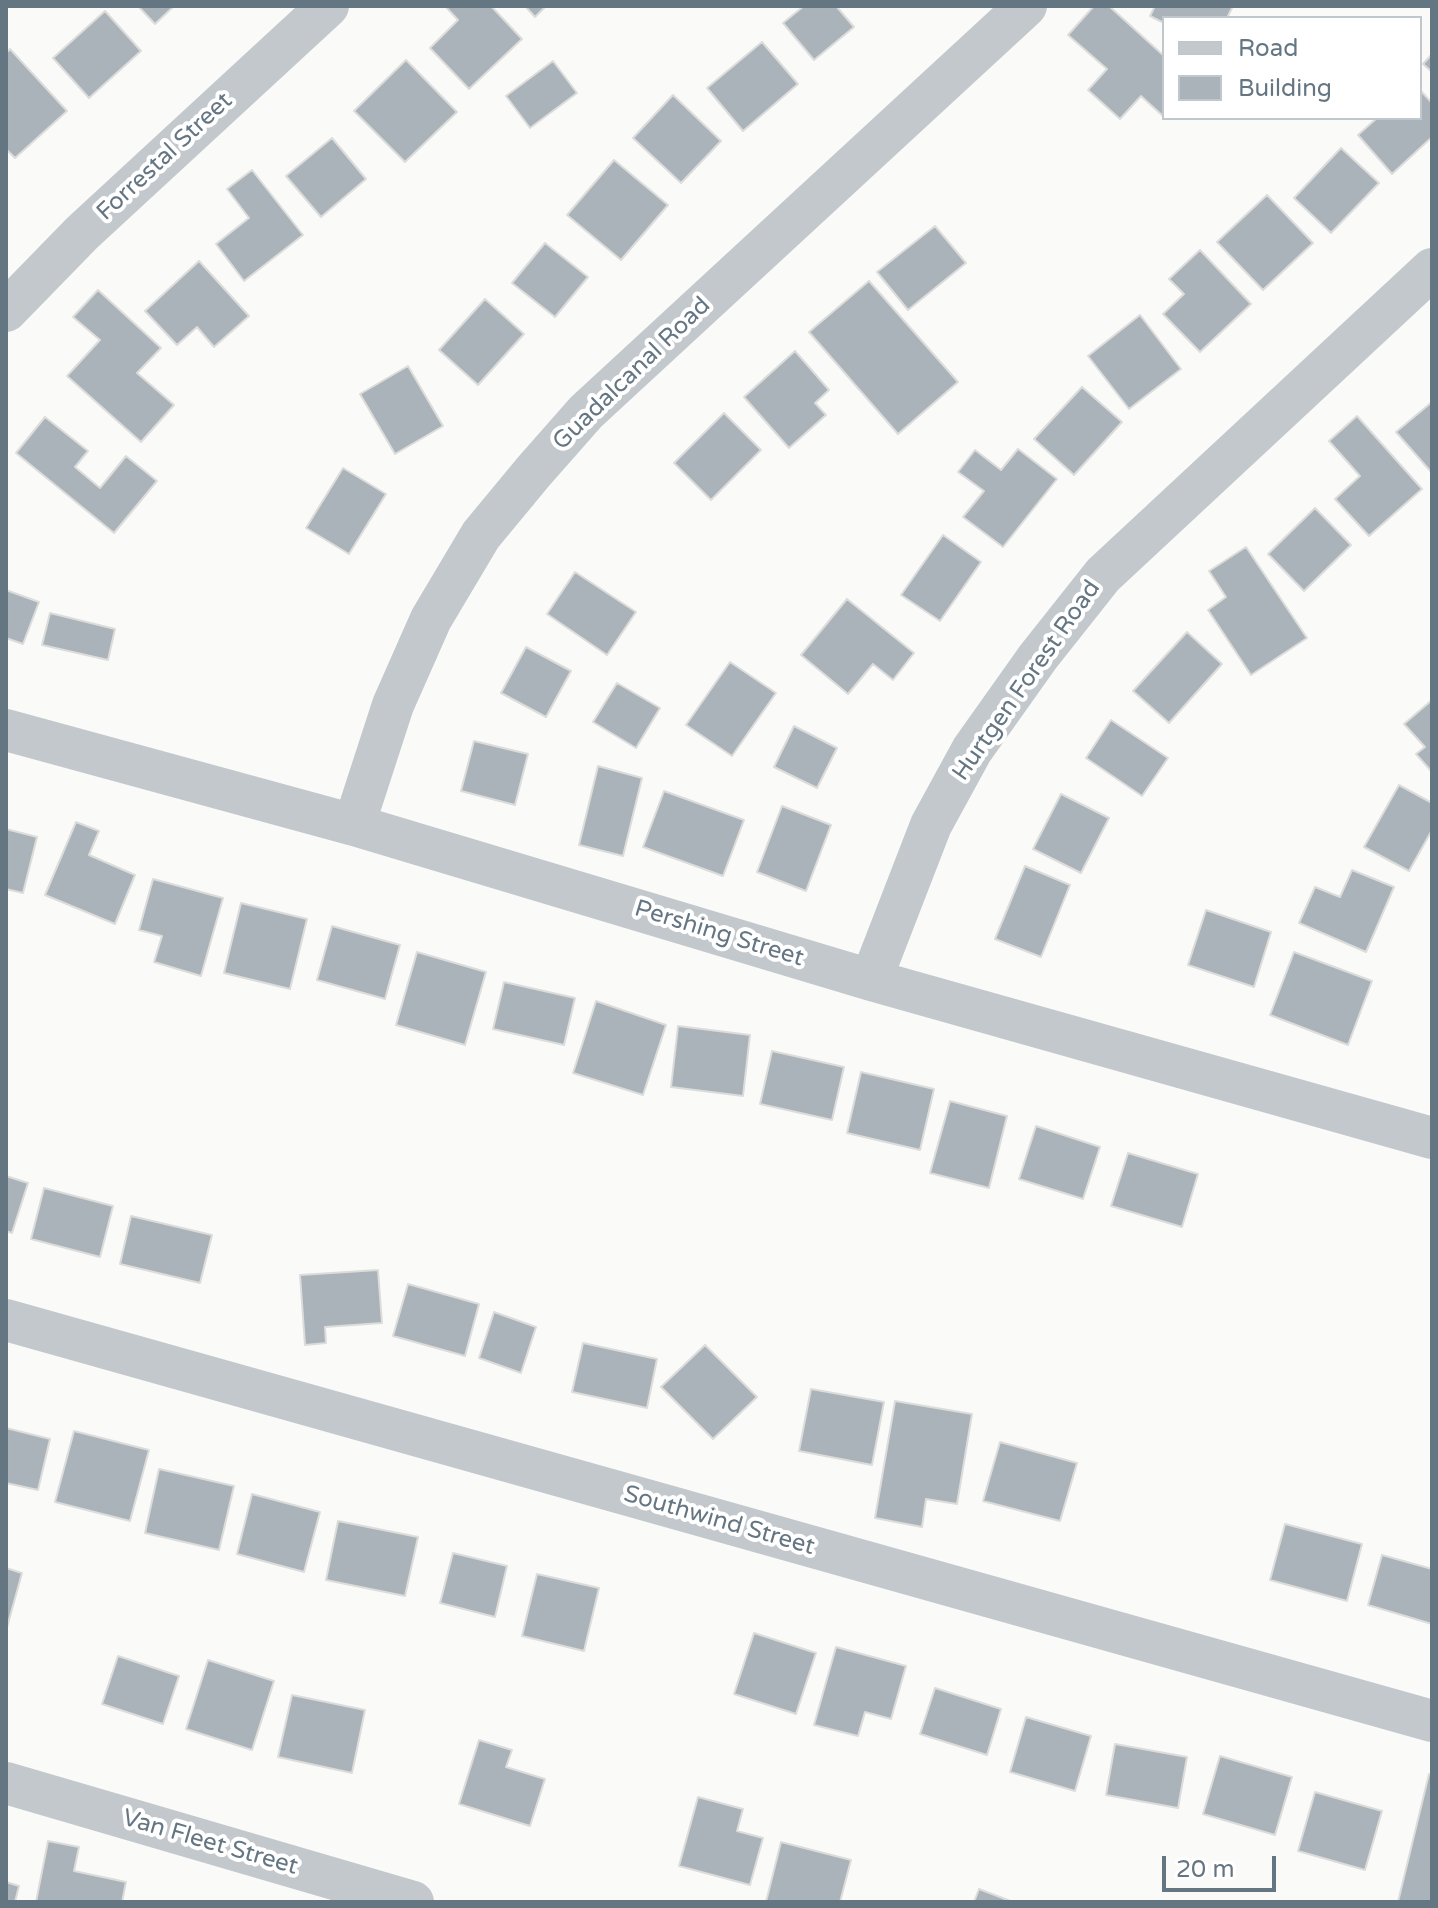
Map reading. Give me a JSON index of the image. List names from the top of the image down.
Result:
{
  "streets": {
    "street": [
      "Forrestal Street",
      "Guadalcanal Road",
      "Hurtgen Forest Road",
      "Pershing Street",
      "Southwind Street",
      "Van Fleet Street"
    ]
  },
  "crossings": [
    ["Guadalcanal Road", "Pershing Street"],
    ["Hurtgen Forest Road", "Pershing Street"]
  ],
  "legend": ["Road", "Building"],
  "scale_bar": "20 m"
}
